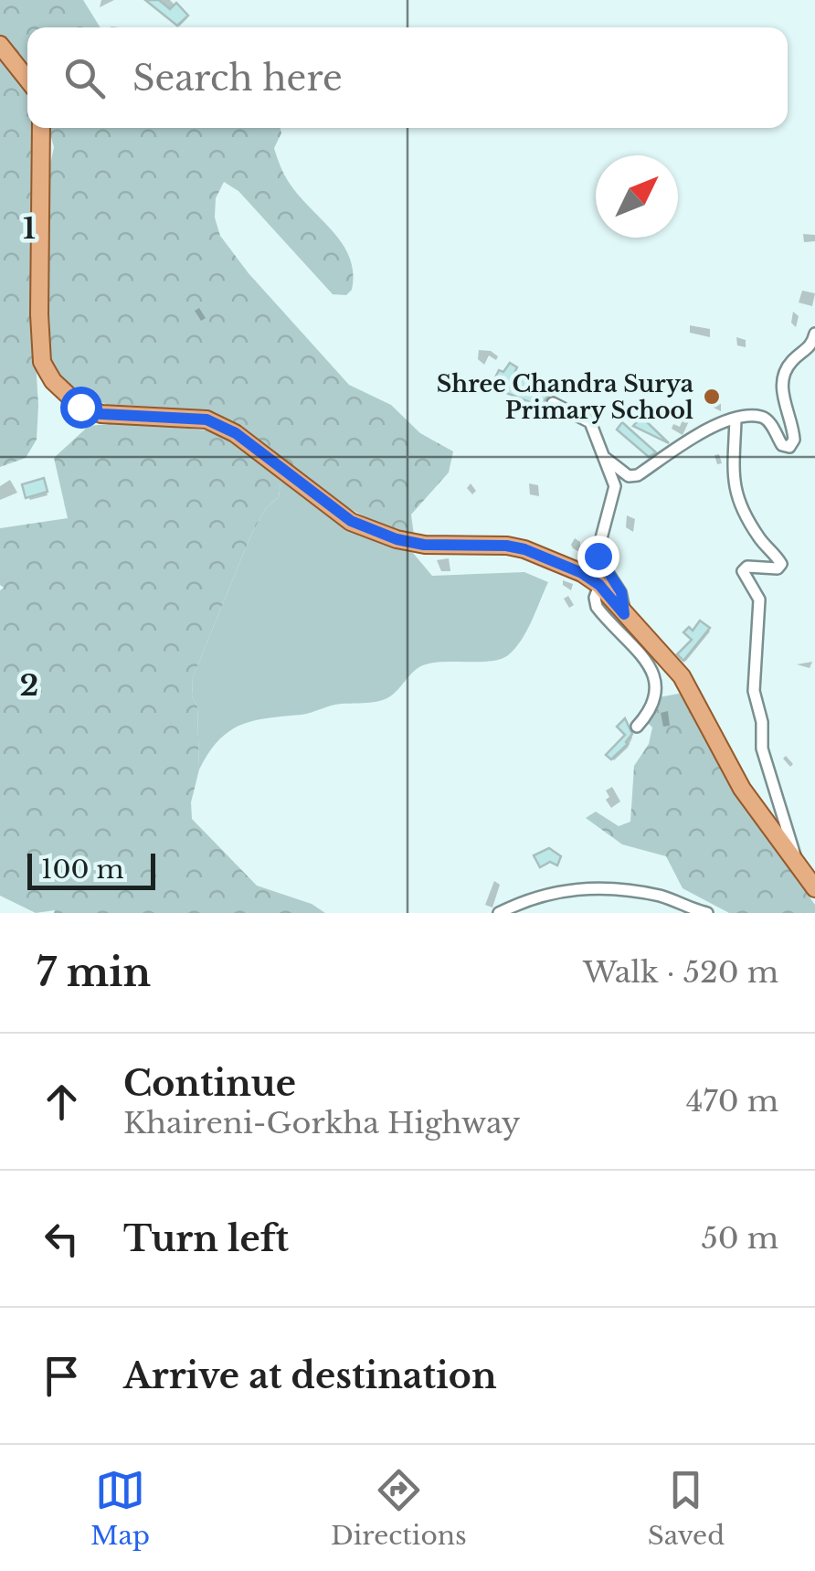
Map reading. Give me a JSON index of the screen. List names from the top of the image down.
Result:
{
  "places": ["Shree Chandra Surya Primary School"],
  "scale_bar": "100 m",
  "north": "top right",
  "page": {
    "search": "Search here",
    "scale": "100 m",
    "heading": ["7 min", "Walk · 520 m"],
    "list": [
      ["Continue", "Khaireni-Gorkha Highway", "470 m"],
      ["Turn left", "50 m"],
      "Arrive at destination"
    ],
    "nav": ["Map", "Directions", "Saved"]
  },
  "grid": {
    "rows": ["1", "2"]
  }
}
